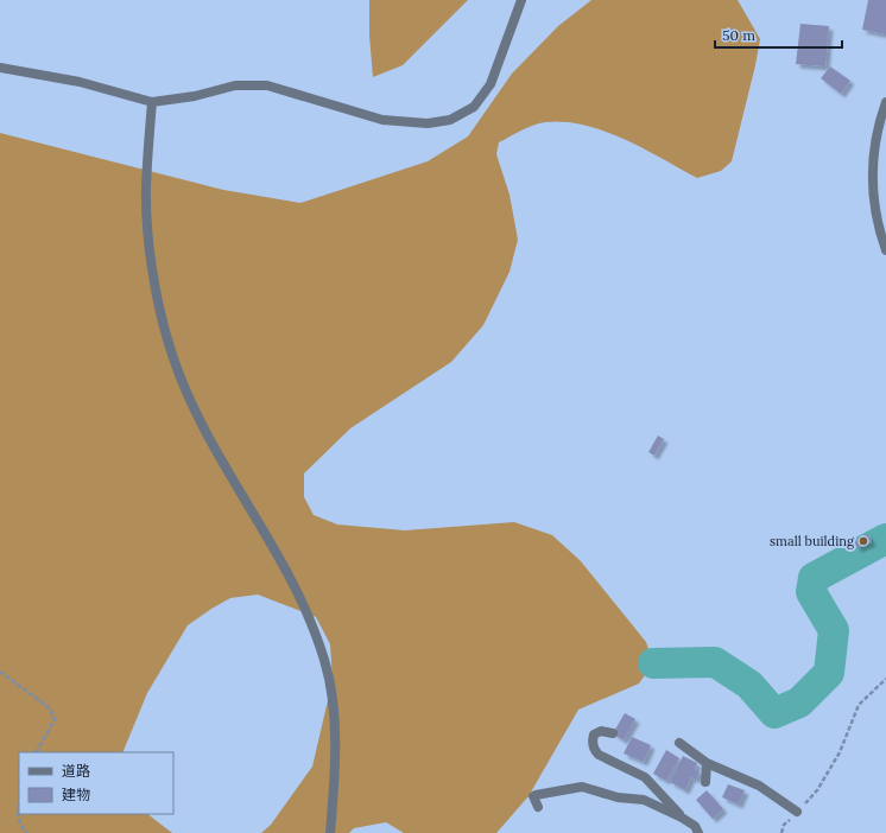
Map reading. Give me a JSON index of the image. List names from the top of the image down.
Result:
{
  "places": ["small building"],
  "legend": ["道路", "建物"],
  "scale_bar": "50 m"
}
